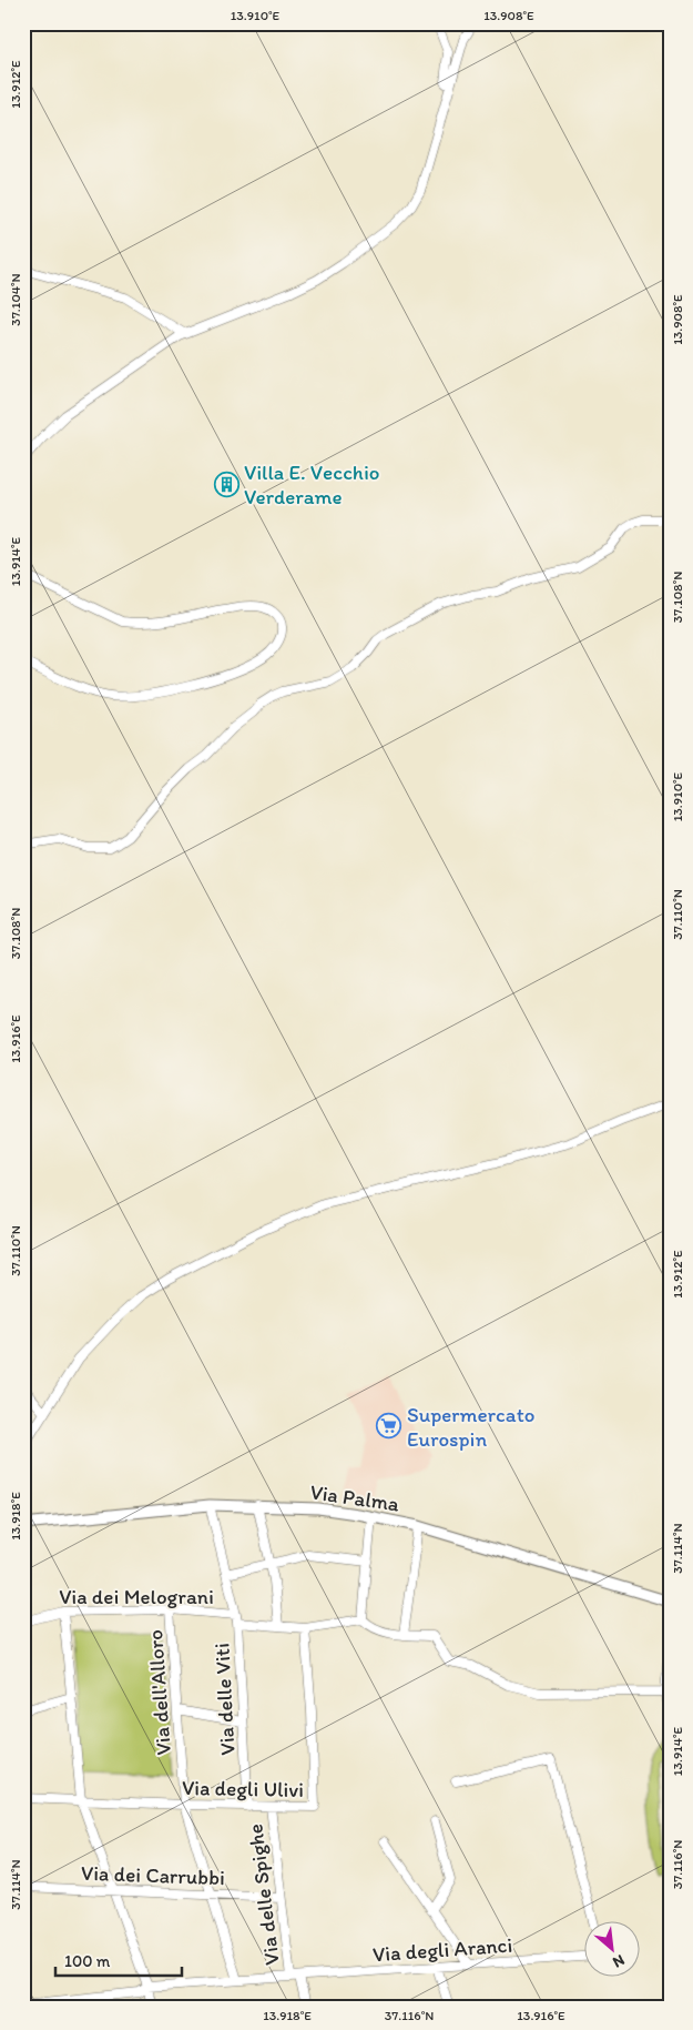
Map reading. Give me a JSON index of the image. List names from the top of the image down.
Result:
{
  "streets": {
    "main road": ["Via Palma"],
    "street": [
      "Via dei Melograni",
      "Via dell'Alloro",
      "Via delle Viti",
      "Via degli Ulivi",
      "Via dei Carrubbi",
      "Via delle Spighe",
      "Via degli Aranci"
    ]
  },
  "crossings": [
    ["Via Palma", "Via delle Viti"],
    ["Via dei Melograni", "Via dell'Alloro"],
    ["Via dei Melograni", "Via delle Viti"],
    ["Via dei Melograni", "Via degli Ulivi"],
    ["Via dell'Alloro", "Via degli Ulivi"],
    ["Via dell'Alloro", "Via dei Carrubbi"],
    ["Via dell'Alloro", "Via degli Aranci"],
    ["Via delle Viti", "Via degli Ulivi"],
    ["Via degli Ulivi", "Via delle Spighe"],
    ["Via dei Carrubbi", "Via delle Spighe"],
    ["Via delle Spighe", "Via degli Aranci"]
  ],
  "places": {
    "building": ["Villa E. Vecchio Verderame"],
    "supermarket": ["Supermercato Eurospin"]
  },
  "scale_bar": "100 m",
  "north": "bottom right",
  "coordinates": [
    "13.910°E",
    "13.908°E",
    "13.912°E",
    "37.104°N",
    "13.914°E",
    "37.108°N",
    "37.110°N",
    "13.916°E",
    "13.918°E",
    "37.114°N",
    "37.116°N"
  ]
}
